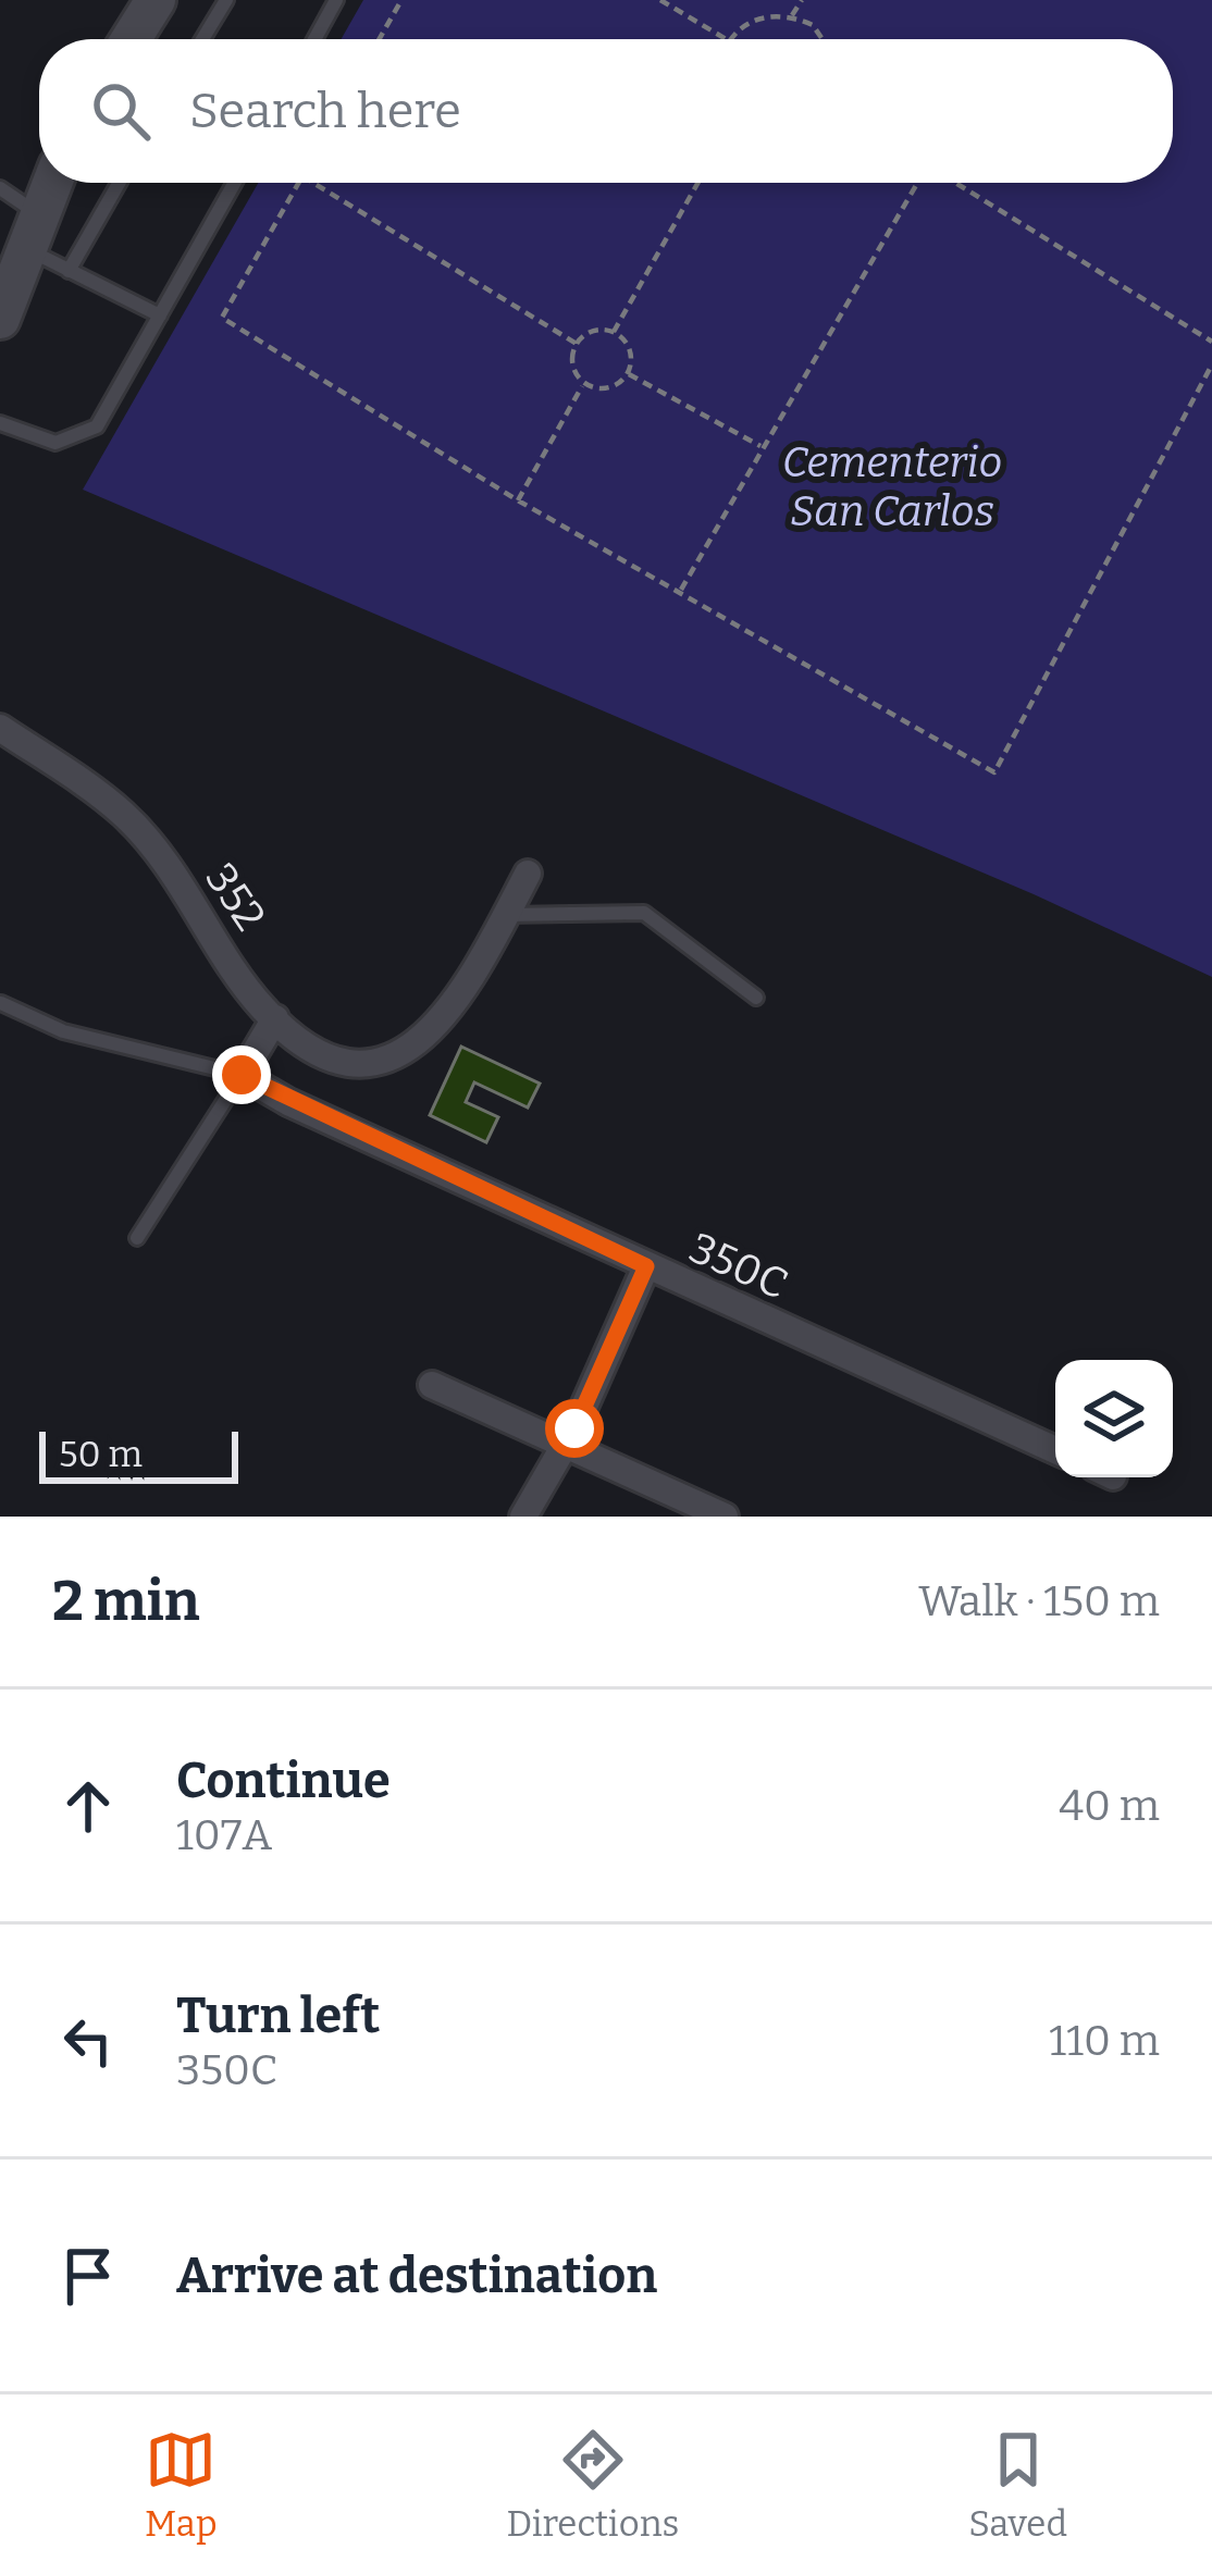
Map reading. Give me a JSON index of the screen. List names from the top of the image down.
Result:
{
  "streets": {
    "street": ["352", "350C"]
  },
  "parks": ["Cementerio San Carlos"],
  "scale_bar": "50 m",
  "page": {
    "search": "Search here",
    "scale": "50 m",
    "heading": ["2 min", "Walk · 150 m"],
    "list": [
      ["Continue", "107A", "40 m"],
      ["Turn left", "350C", "110 m"],
      "Arrive at destination"
    ],
    "nav": ["Map", "Directions", "Saved"]
  }
}
